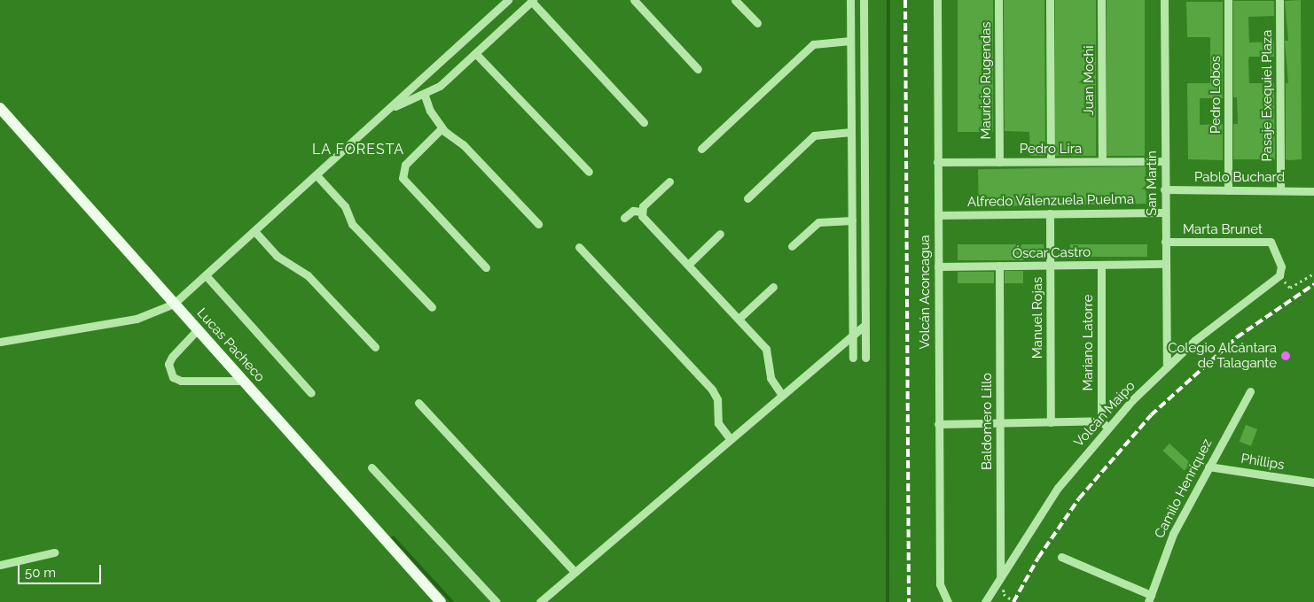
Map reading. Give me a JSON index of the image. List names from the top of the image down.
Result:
{
  "streets": {
    "main road": ["Lucas Pacheco"],
    "street": [
      "Mauricio Rugendas",
      "Juan Mochi",
      "Pedro Lobos",
      "Pasaje Exequiel Plaza",
      "Pedro Lira",
      "Pablo Buchard",
      "San Martín",
      "Alfredo Valenzuela Puelma",
      "Marta Brunet",
      "Óscar Castro",
      "Volcán Aconcagua",
      "Manuel Rojas",
      "Mariano Latorre",
      "Volcán Maipo",
      "Baldomero Lillo",
      "Phillips",
      "Camilo Henríquez"
    ]
  },
  "crossings": [
    ["Mauricio Rugendas", "Pedro Lira"],
    ["Juan Mochi", "Pedro Lira"],
    ["Pedro Lobos", "Pablo Buchard"],
    ["Pasaje Exequiel Plaza", "Pablo Buchard"],
    ["Pedro Lira", "San Martín"],
    ["Pedro Lira", "Volcán Aconcagua"],
    ["Pablo Buchard", "San Martín"],
    ["San Martín", "Alfredo Valenzuela Puelma"],
    ["San Martín", "Marta Brunet"],
    ["San Martín", "Óscar Castro"],
    ["San Martín", "Volcán Maipo"],
    ["Alfredo Valenzuela Puelma", "Volcán Aconcagua"],
    ["Alfredo Valenzuela Puelma", "Manuel Rojas"],
    ["Marta Brunet", "Volcán Maipo"],
    ["Óscar Castro", "Volcán Aconcagua"],
    ["Óscar Castro", "Manuel Rojas"],
    ["Óscar Castro", "Mariano Latorre"],
    ["Óscar Castro", "Baldomero Lillo"],
    ["Volcán Maipo", "Baldomero Lillo"],
    ["Phillips", "Camilo Henríquez"]
  ],
  "districts": ["LA FORESTA"],
  "places": ["Colegio Alcántara de Talagante"],
  "scale_bar": "50 m"
}
